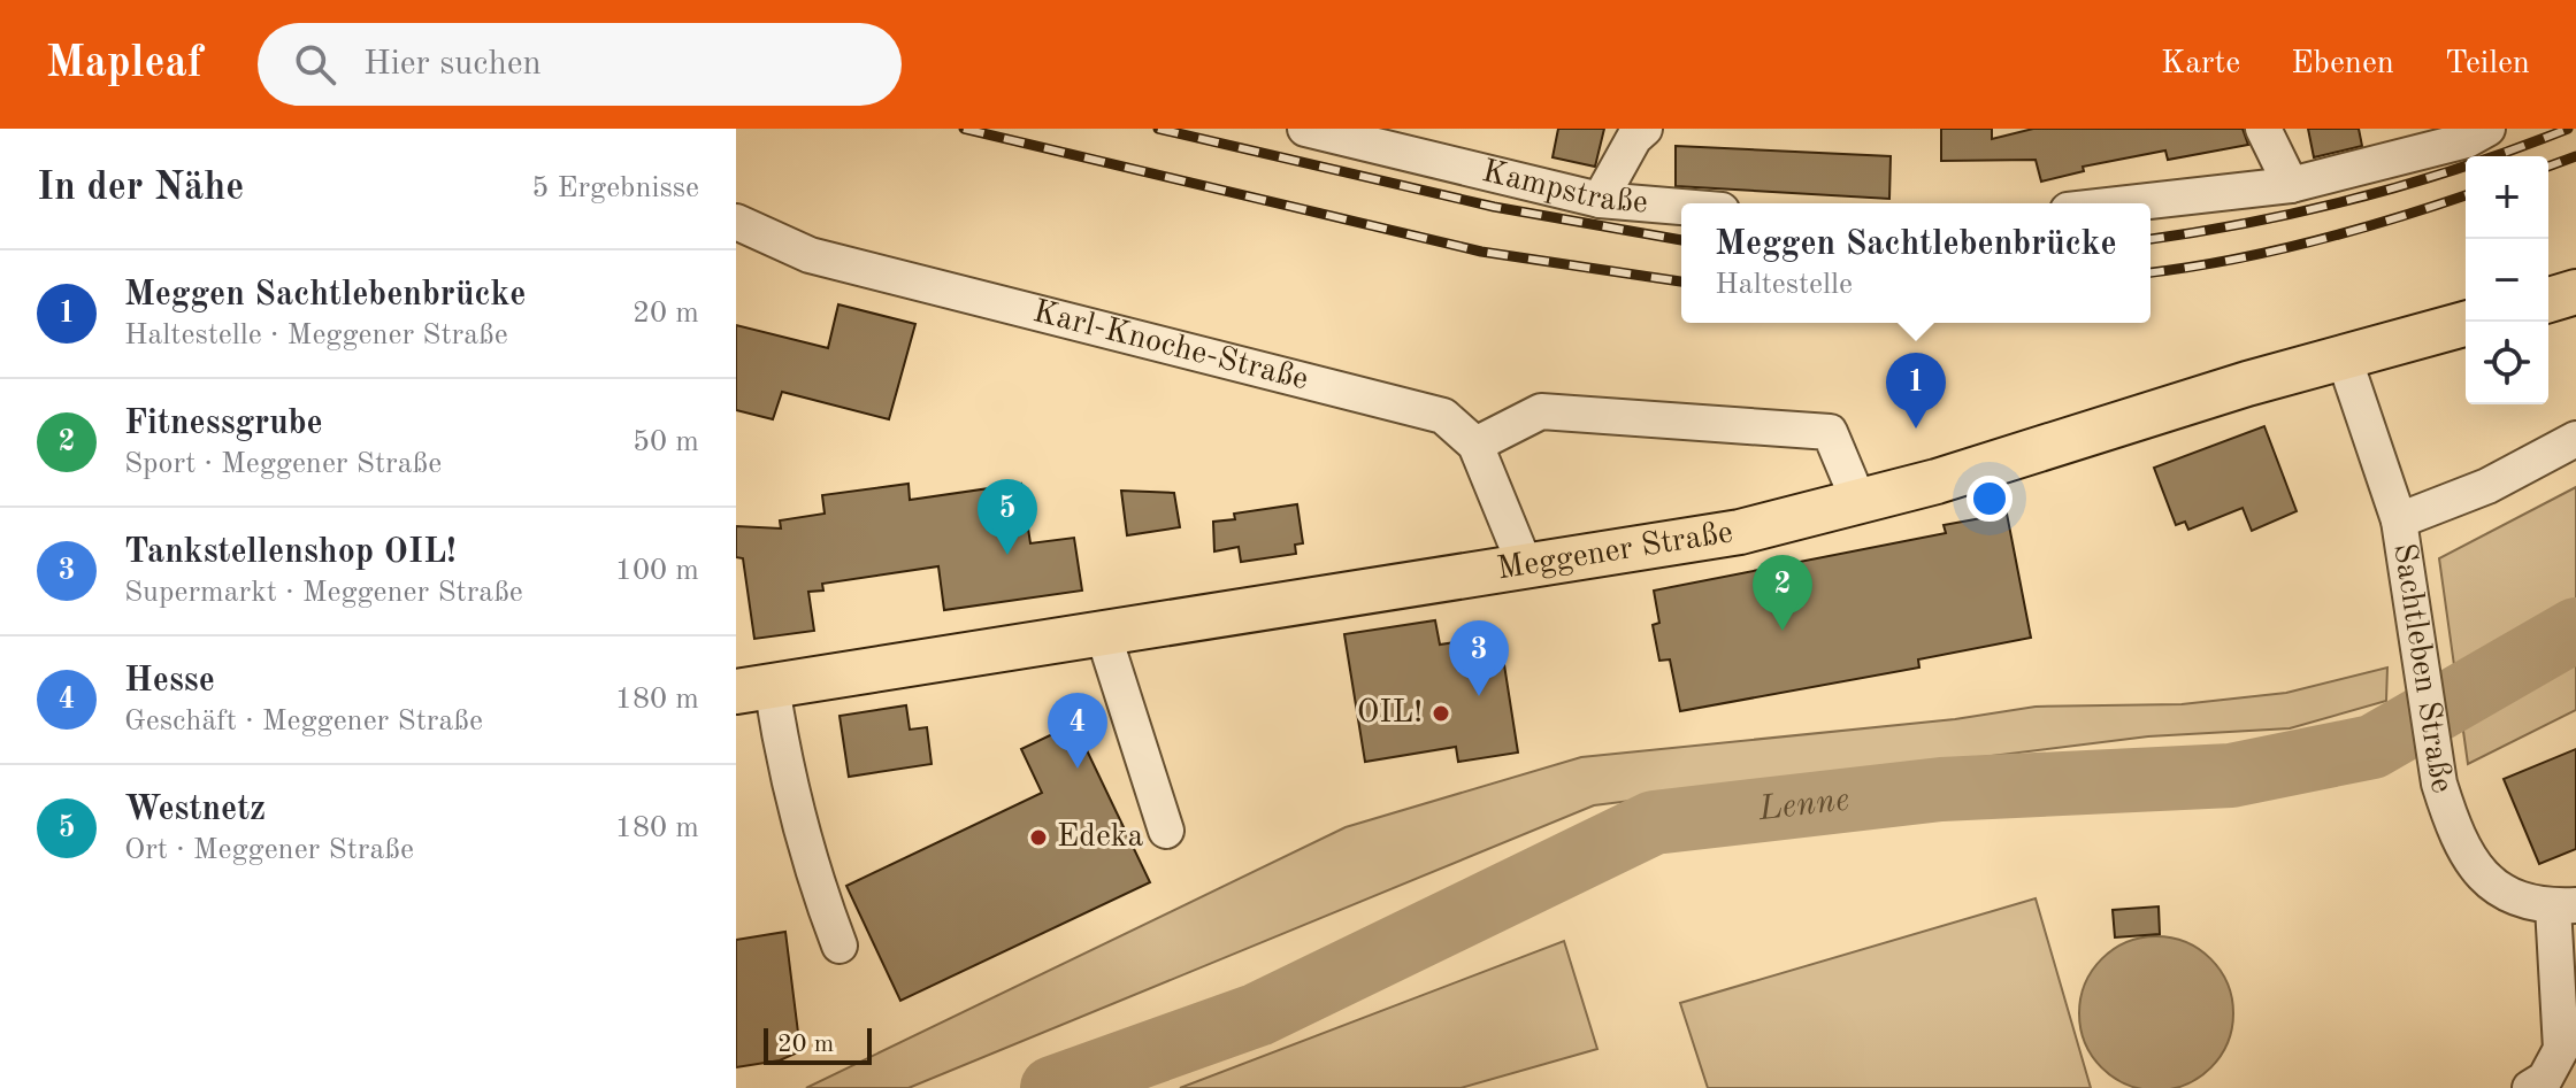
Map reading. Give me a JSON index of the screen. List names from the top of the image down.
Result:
{
  "streets": {
    "main road": ["Meggener Straße"],
    "street": ["Kampstraße", "Karl-Knoche-Straße", "Sachtleben Straße"]
  },
  "crossings": [
    ["Karl-Knoche-Straße", "Meggener Straße"],
    ["Meggener Straße", "Sachtleben Straße"]
  ],
  "water": ["Lenne"],
  "places": ["OIL!", "Edeka"],
  "scale_bar": "20 m",
  "page": {
    "header": "Mapleaf",
    "search": "Hier suchen",
    "nav": ["Karte", "Ebenen", "Teilen"],
    "heading": ["In der Nähe", "5 Ergebnisse"],
    "map_buttons": ["+", "−"],
    "popup": ["Meggen Sachtlebenbrücke", "Haltestelle"],
    "list": [
      {
        "mark": "1",
        "name": "Meggen Sachtlebenbrücke",
        "note": "Haltestelle · Meggener Straße",
        "value": "20 m"
      },
      {
        "mark": "2",
        "name": "Fitnessgrube",
        "note": "Sport · Meggener Straße",
        "value": "50 m"
      },
      {
        "mark": "3",
        "name": "Tankstellenshop OIL!",
        "note": "Supermarkt · Meggener Straße",
        "value": "100 m"
      },
      {
        "mark": "4",
        "name": "Hesse",
        "note": "Geschäft · Meggener Straße",
        "value": "180 m"
      },
      {
        "mark": "5",
        "name": "Westnetz",
        "note": "Ort · Meggener Straße",
        "value": "180 m"
      }
    ],
    "pins": [
      "1",
      "5",
      "2",
      "3",
      "4"
    ],
    "scale": "20 m"
  }
}
